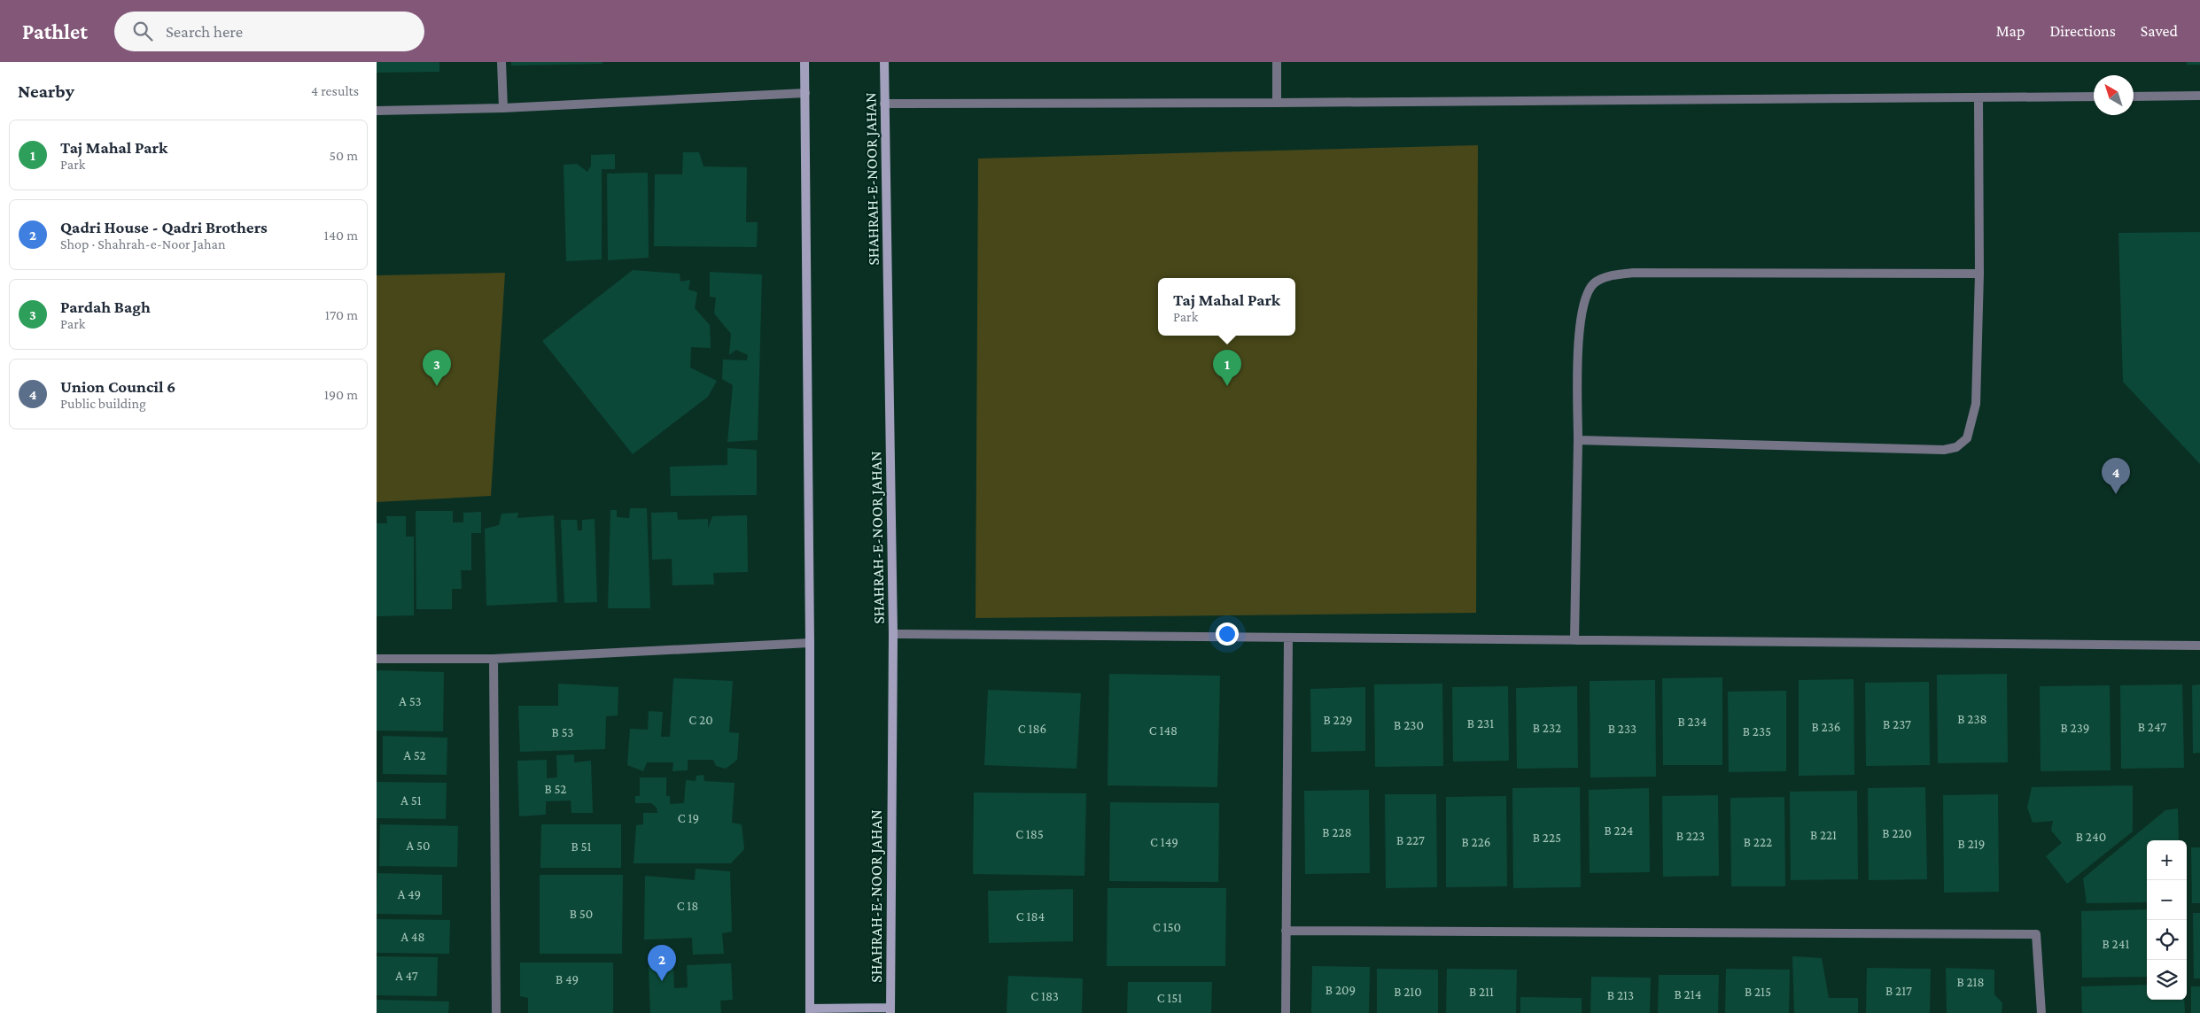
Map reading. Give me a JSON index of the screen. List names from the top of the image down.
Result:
{
  "streets": {
    "main road": ["SHAHRAH-E-NOOR JAHAN"]
  },
  "house_numbers": [
    "A 53",
    "B 238",
    "C 20",
    "B 229",
    "B 234",
    "B 231",
    "B 237",
    "B 230",
    "B 236",
    "B 247",
    "B 232",
    "B 239",
    "C 186",
    "B 233",
    "C 148",
    "B 235",
    "B 53",
    "A 52",
    "B 52",
    "A 51",
    "C 19",
    "B 224",
    "B 228",
    "B 220",
    "C 185",
    "B 221",
    "B 223",
    "B 240",
    "B 225",
    "B 227",
    "C 149",
    "B 226",
    "B 222",
    "B 219",
    "A 50",
    "B 51",
    "A 49",
    "C 18",
    "B 50",
    "C 184",
    "C 150",
    "A 48",
    "B 241",
    "A 47",
    "B 49",
    "B 218",
    "B 209",
    "B 217",
    "B 210",
    "B 211",
    "B 215",
    "B 214",
    "B 213",
    "C 183",
    "C 151"
  ],
  "north": "top left",
  "page": {
    "header": "Pathlet",
    "search": "Search here",
    "nav": ["Map", "Directions", "Saved"],
    "heading": ["Nearby", "4 results"],
    "list": [
      {
        "mark": "1",
        "name": "Taj Mahal Park",
        "note": "Park",
        "value": "50 m"
      },
      {
        "mark": "2",
        "name": "Qadri House - Qadri Brothers",
        "note": "Shop · Shahrah-e-Noor Jahan",
        "value": "140 m"
      },
      {
        "mark": "3",
        "name": "Pardah Bagh",
        "note": "Park",
        "value": "170 m"
      },
      {
        "mark": "4",
        "name": "Union Council 6",
        "note": "Public building",
        "value": "190 m"
      }
    ],
    "popup": ["Taj Mahal Park", "Park"],
    "pins": [
      "1",
      "3",
      "4",
      "2"
    ],
    "map_buttons": ["+", "−"]
  }
}
